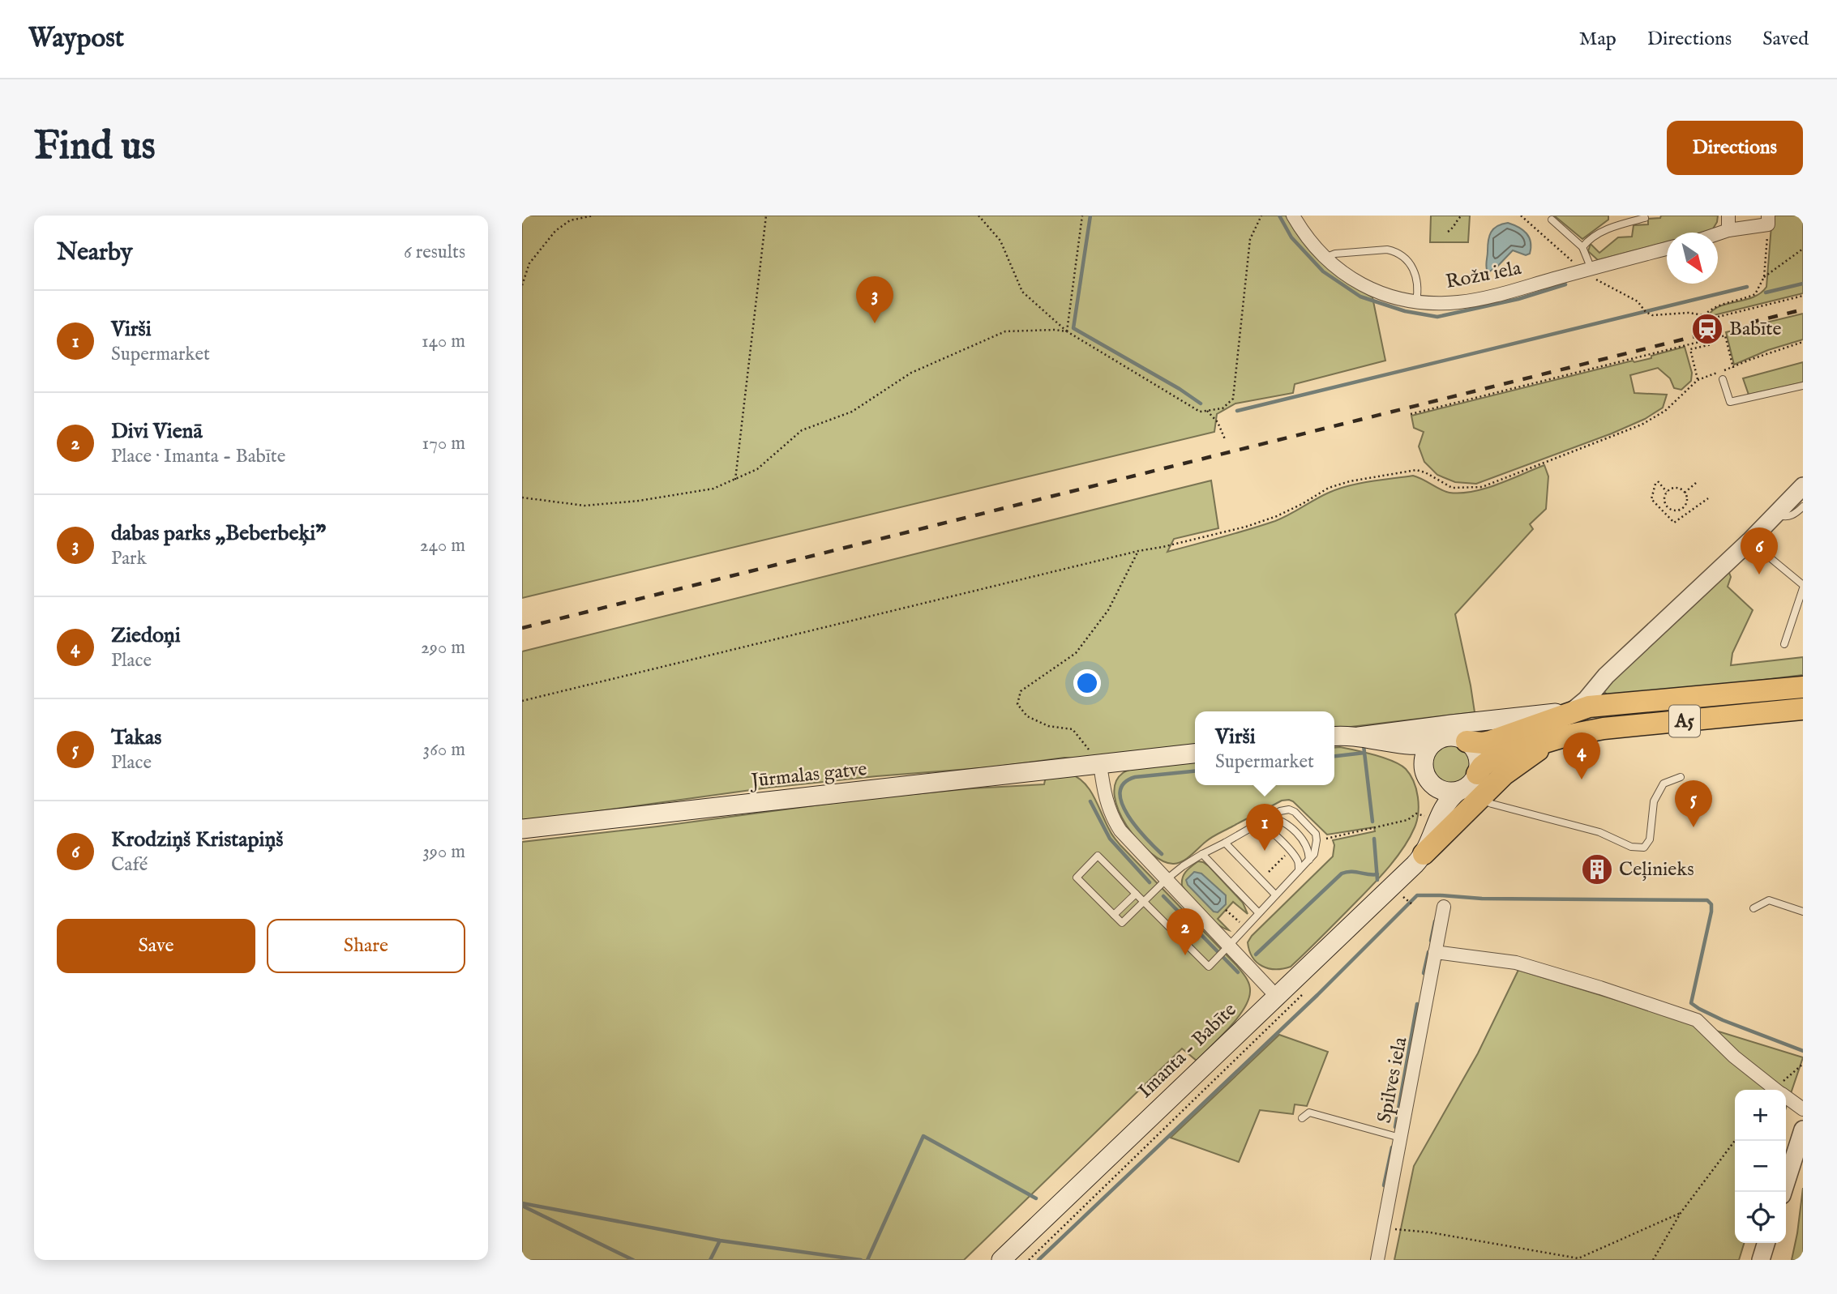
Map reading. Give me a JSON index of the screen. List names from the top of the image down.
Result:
{
  "streets": {
    "highway": ["A5"],
    "main road": ["Jūrmalas gatve", "Imanta - Babīte"],
    "street": ["Rožu iela", "Spilves iela"]
  },
  "crossings": [
    ["A5", "Imanta - Babīte"]
  ],
  "places": {
    "station": ["Babīte"],
    "building": ["Ceļinieks"]
  },
  "north": "bottom right",
  "page": {
    "header": "Waypost",
    "nav": ["Map", "Directions", "Saved"],
    "buttons": [
      "Directions",
      ["Save", "Share"]
    ],
    "title": "Find us",
    "heading": ["Nearby", "6 results"],
    "pins": [
      "3",
      "6",
      "4",
      "5",
      "1",
      "2"
    ],
    "list": [
      {
        "mark": "1",
        "name": "Virši",
        "note": "Supermarket",
        "value": "140 m"
      },
      {
        "mark": "2",
        "name": "Divi Vienā",
        "note": "Place · Imanta - Babīte",
        "value": "170 m"
      },
      {
        "mark": "3",
        "name": "dabas parks „Beberbeķi”",
        "note": "Park",
        "value": "240 m"
      },
      {
        "mark": "4",
        "name": "Ziedoņi",
        "note": "Place",
        "value": "290 m"
      },
      {
        "mark": "5",
        "name": "Takas",
        "note": "Place",
        "value": "360 m"
      },
      {
        "mark": "6",
        "name": "Krodziņš Kristapiņš",
        "note": "Café",
        "value": "390 m"
      }
    ],
    "popup": ["Virši", "Supermarket"],
    "map_buttons": ["+", "−"]
  }
}
